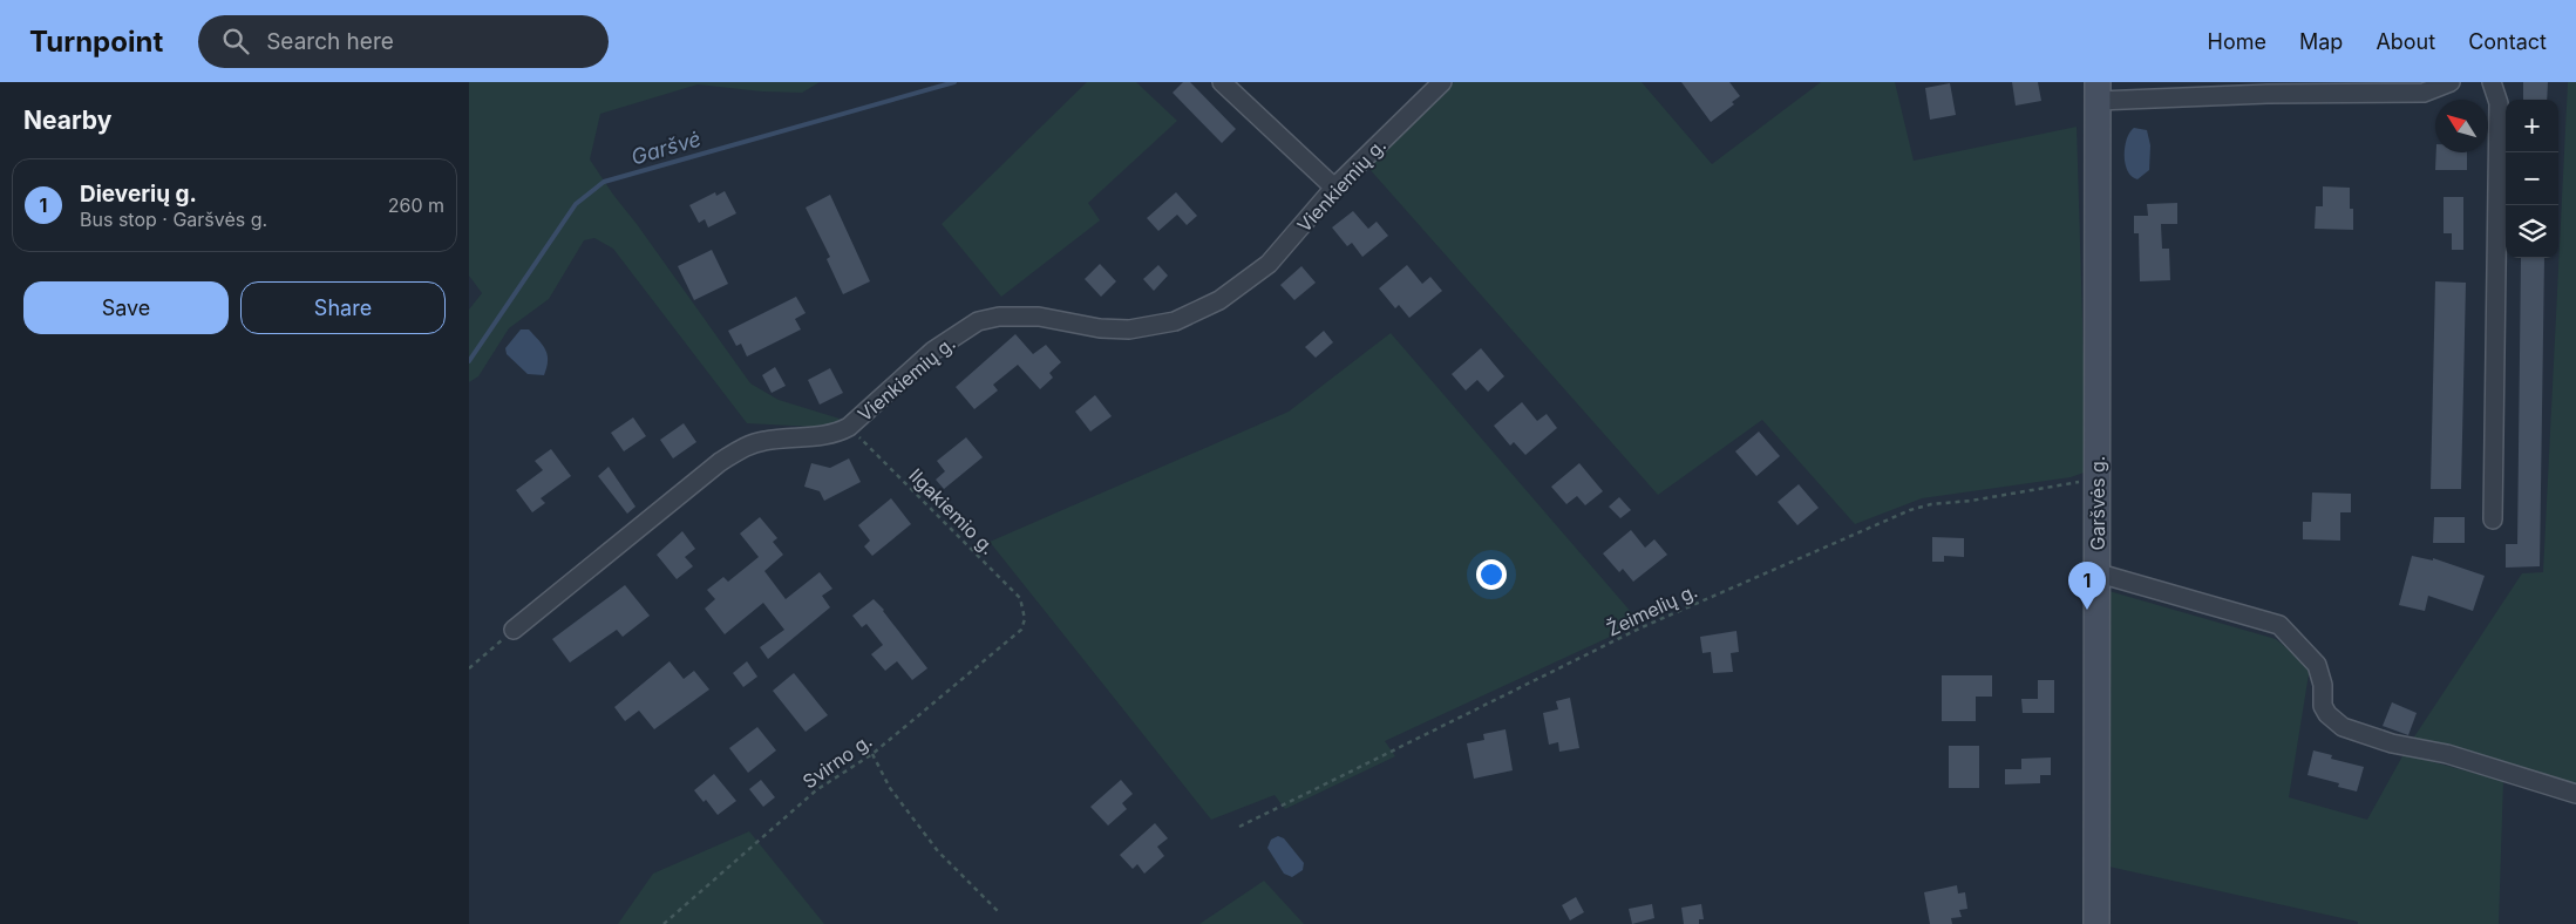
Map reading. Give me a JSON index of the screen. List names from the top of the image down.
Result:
{
  "streets": {
    "main road": ["Garšvės g."],
    "street": ["Vienkiemių g."],
    "path": ["Ilgakiemio g.", "Žeimelių g.", "Svirno g."]
  },
  "crossings": [
    ["Vienkiemių g.", "Ilgakiemio g."],
    ["Garšvės g.", "Žeimelių g."],
    ["Ilgakiemio g.", "Svirno g."]
  ],
  "water": ["Garšvė"],
  "north": "top left",
  "page": {
    "header": "Turnpoint",
    "search": "Search here",
    "nav": [
      "Home",
      "Map",
      "About",
      "Contact"
    ],
    "heading": "Nearby",
    "map_buttons": ["+", "−"],
    "list": [
      {
        "mark": "1",
        "name": "Dieverių g.",
        "note": "Bus stop · Garšvės g.",
        "value": "260 m"
      }
    ],
    "buttons": ["Save", "Share"],
    "pins": "1"
  }
}
